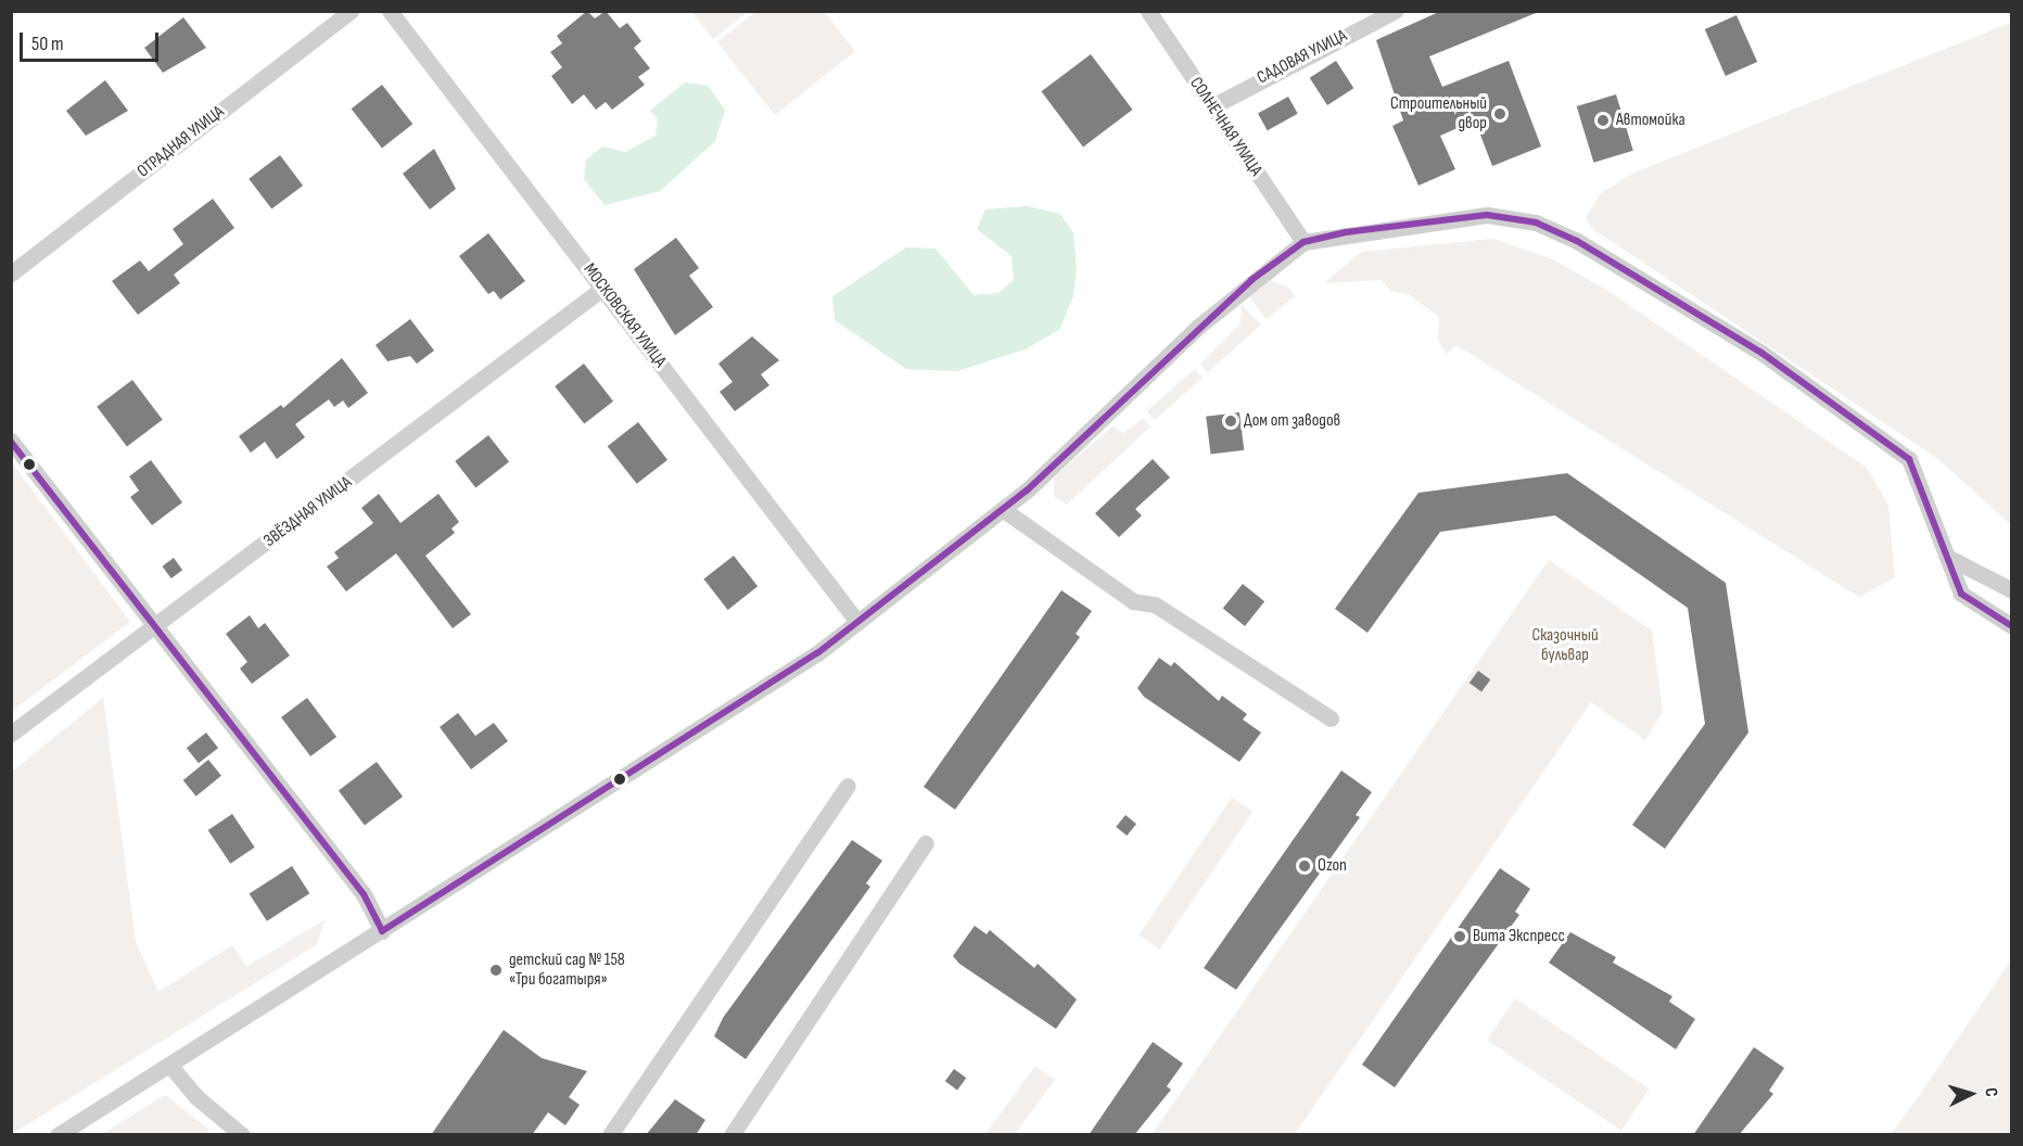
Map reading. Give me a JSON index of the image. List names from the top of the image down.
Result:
{
  "streets": {
    "street": [
      "САДОВАЯ УЛИЦА",
      "СОЛНЕЧНАЯ УЛИЦА",
      "ОТРАДНАЯ УЛИЦА",
      "МОСКОВСКАЯ УЛИЦА",
      "ЗВЁЗДНАЯ УЛИЦА"
    ]
  },
  "crossings": [
    ["САДОВАЯ УЛИЦА", "СОЛНЕЧНАЯ УЛИЦА"],
    ["МОСКОВСКАЯ УЛИЦА", "ЗВЁЗДНАЯ УЛИЦА"]
  ],
  "parks": ["Сказочный бульвар"],
  "places": [
    "Строительный двор",
    "Автомойка",
    "Дом от заводов",
    "Ozon",
    "Вита Экспресс",
    "детский сад № 158 «Три богатыря»"
  ],
  "scale_bar": "50 m",
  "north": "right"
}
